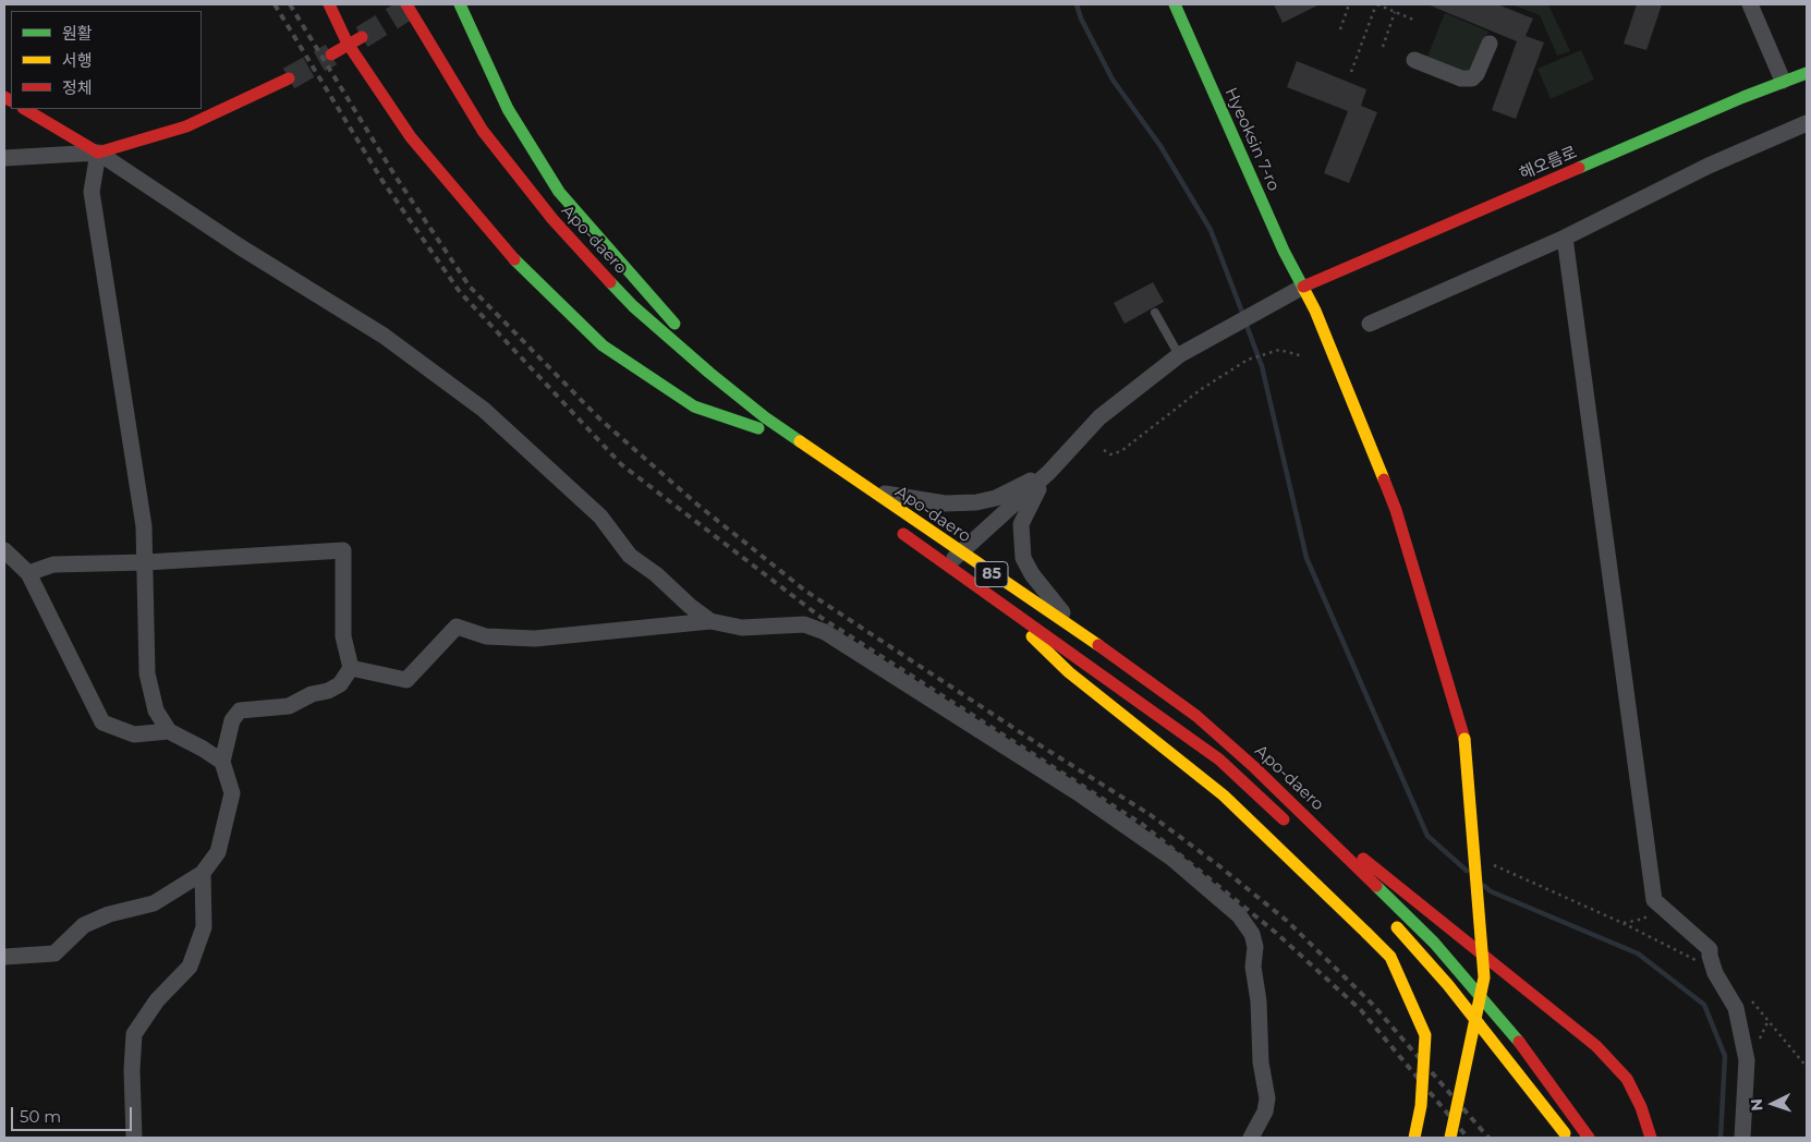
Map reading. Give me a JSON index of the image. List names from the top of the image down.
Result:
{
  "streets": {
    "main road": [
      "Hyeoksin 7-ro",
      "해오름로",
      "Apo-daero",
      "85"
    ]
  },
  "crossings": [
    ["Hyeoksin 7-ro", "해오름로"]
  ],
  "legend": ["원활", "서행", "정체"],
  "scale_bar": "50 m",
  "north": "left"
}
